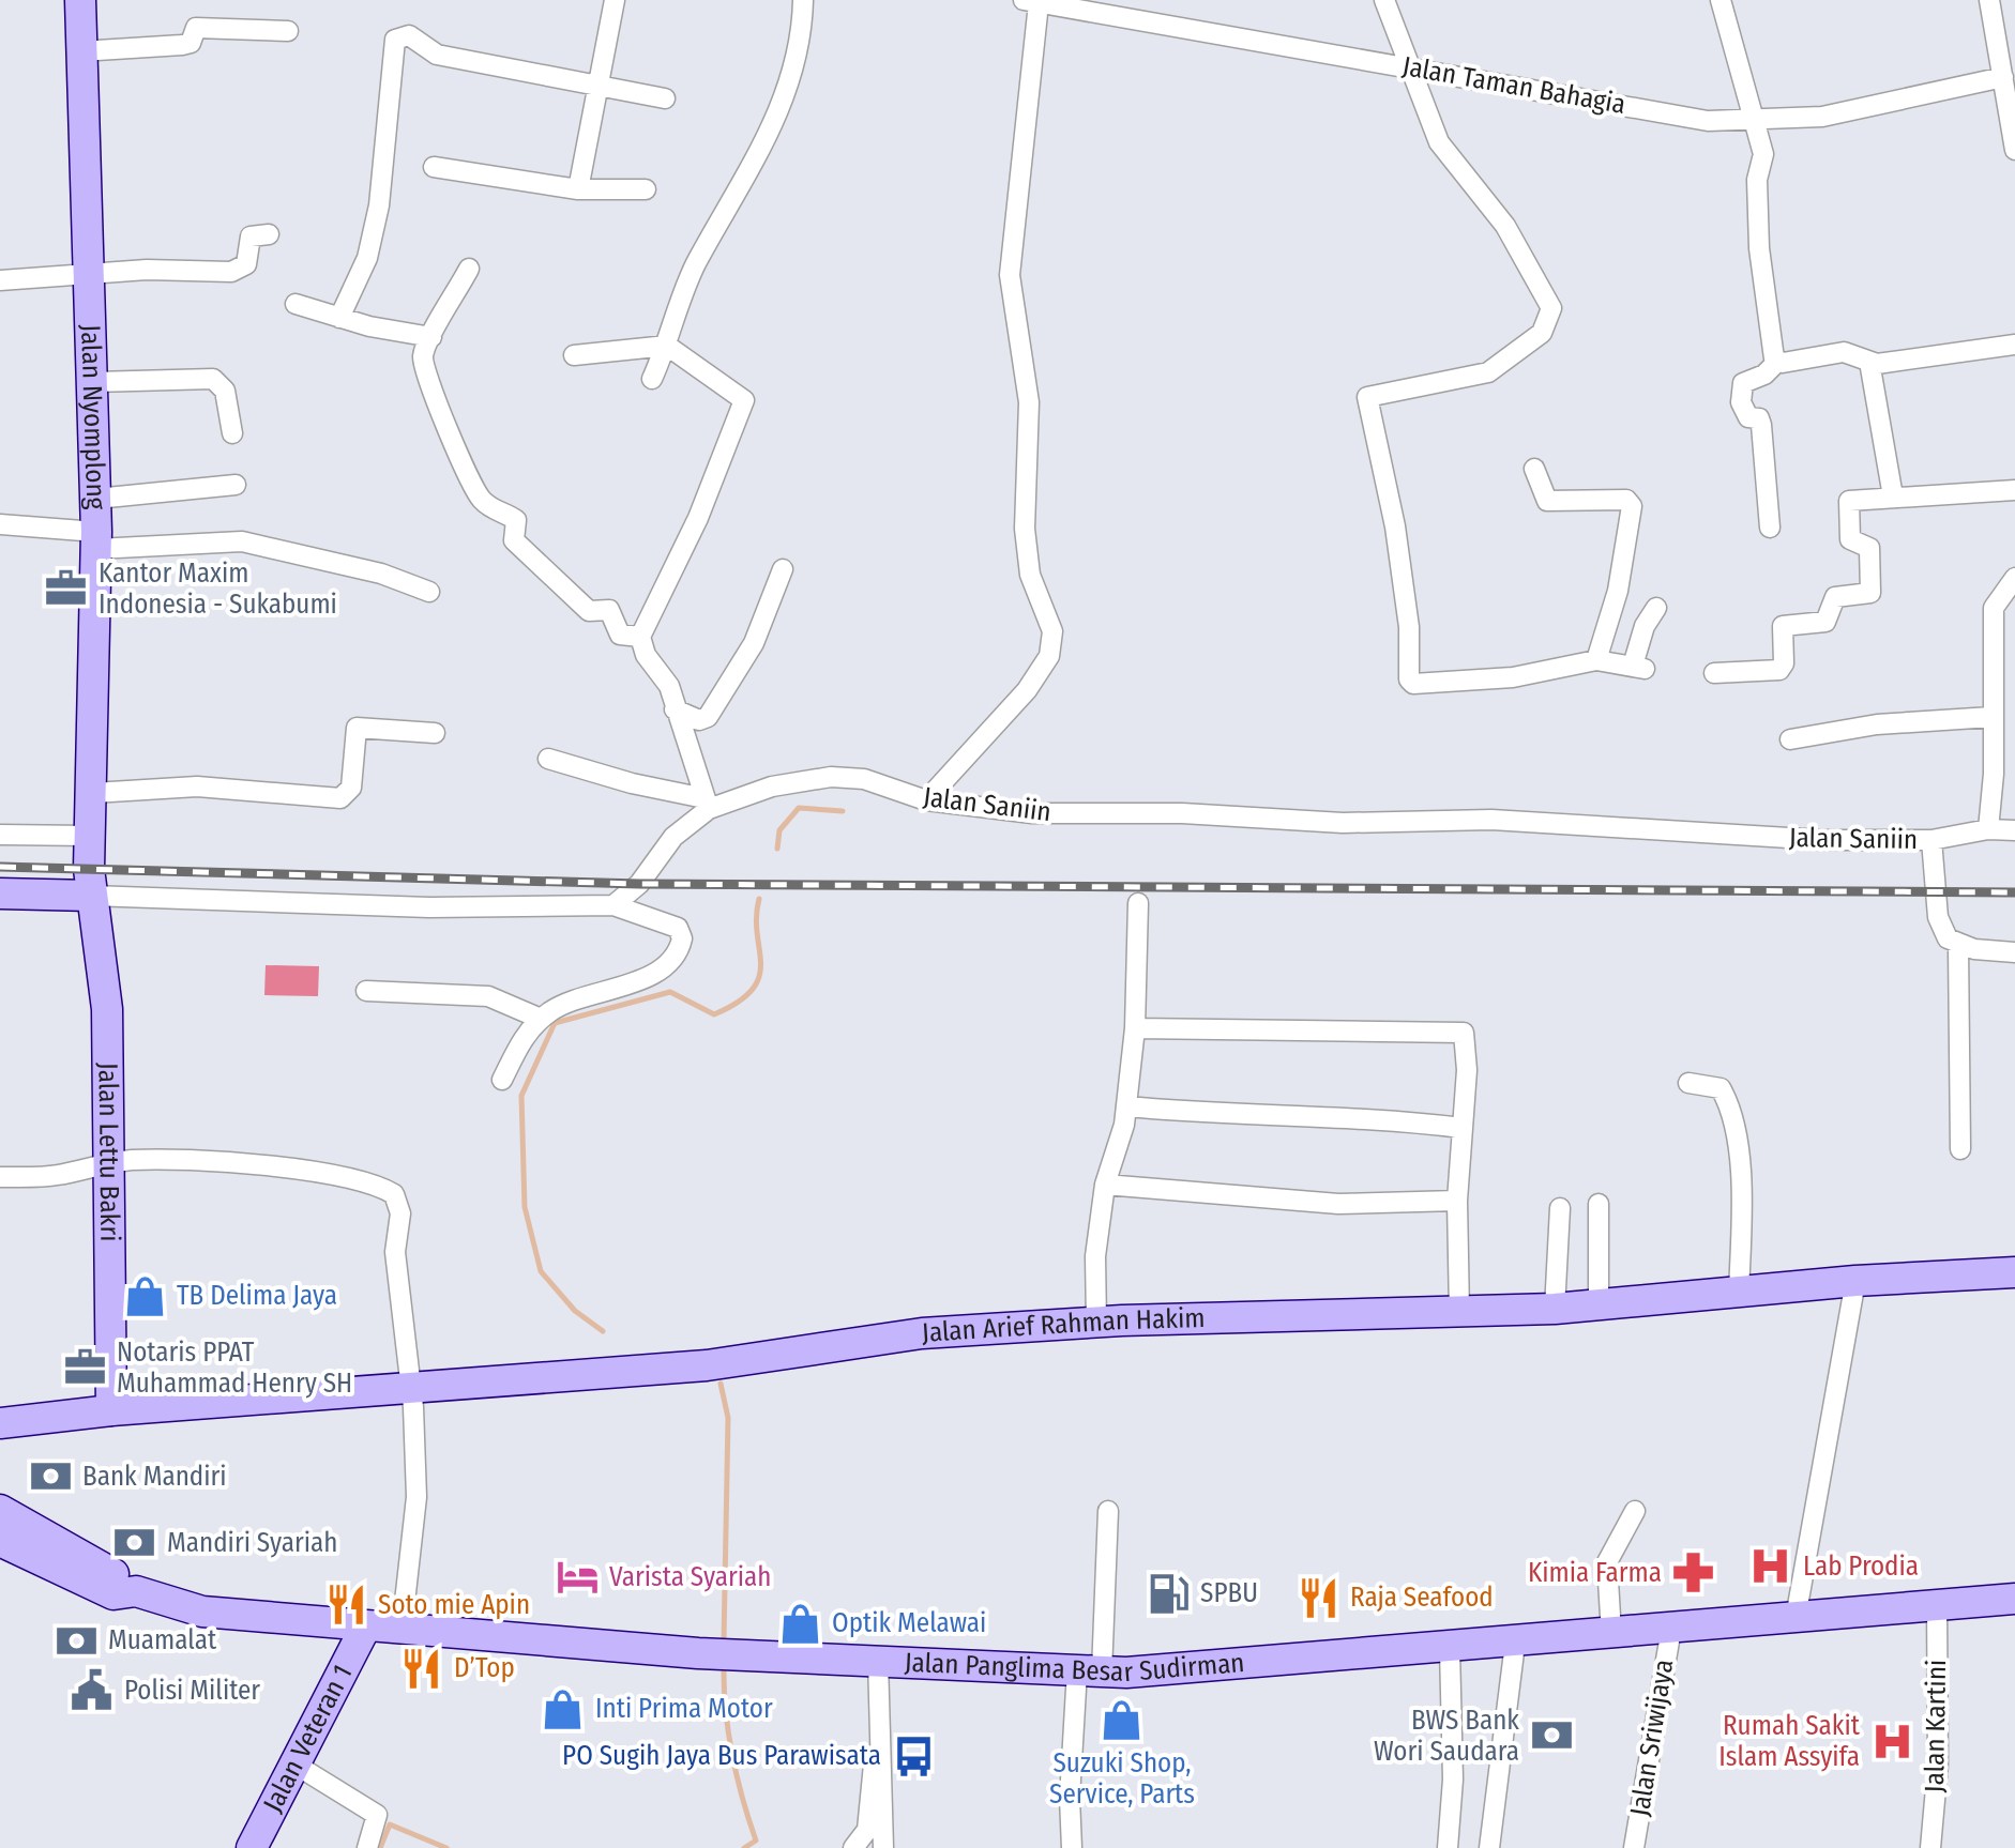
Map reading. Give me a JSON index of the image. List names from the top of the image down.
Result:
{
  "streets": {
    "main road": [
      "Jalan Nyomplong",
      "Jalan Lettu Bakri",
      "Jalan Arief Rahman Hakim",
      "Jalan Panglima Besar Sudirman",
      "Jalan Veteran 1"
    ],
    "street": [
      "Jalan Taman Bahagia",
      "Jalan Saniin",
      "Jalan Kartini",
      "Jalan Sriwijaya"
    ]
  },
  "crossings": [
    ["Jalan Nyomplong", "Jalan Lettu Bakri"],
    ["Jalan Lettu Bakri", "Jalan Arief Rahman Hakim"],
    ["Jalan Panglima Besar Sudirman", "Jalan Kartini"],
    ["Jalan Panglima Besar Sudirman", "Jalan Veteran 1"],
    ["Jalan Panglima Besar Sudirman", "Jalan Sriwijaya"]
  ],
  "places": {
    "office": ["Kantor Maxim Indonesia - Sukabumi", "Notaris PPAT Muhammad Henry SH"],
    "shop": [
      "TB Delima Jaya",
      "Optik Melawai",
      "Inti Prima Motor",
      "Suzuki Shop, Service, Parts"
    ],
    "bank": [
      "Bank Mandiri",
      "Mandiri Syariah",
      "Muamalat",
      "BWS Bank Wori Saudara"
    ],
    "hospital": ["Lab Prodia", "Rumah Sakit Islam Assyifa"],
    "pharmacy": ["Kimia Farma"],
    "hotel": ["Varista Syariah"],
    "fuel station": ["SPBU"],
    "restaurant": ["Raja Seafood", "Soto mie Apin", "D’Top"],
    "public building": ["Polisi Militer"],
    "bus stop": ["PO Sugih Jaya Bus Parawisata"]
  }
}
